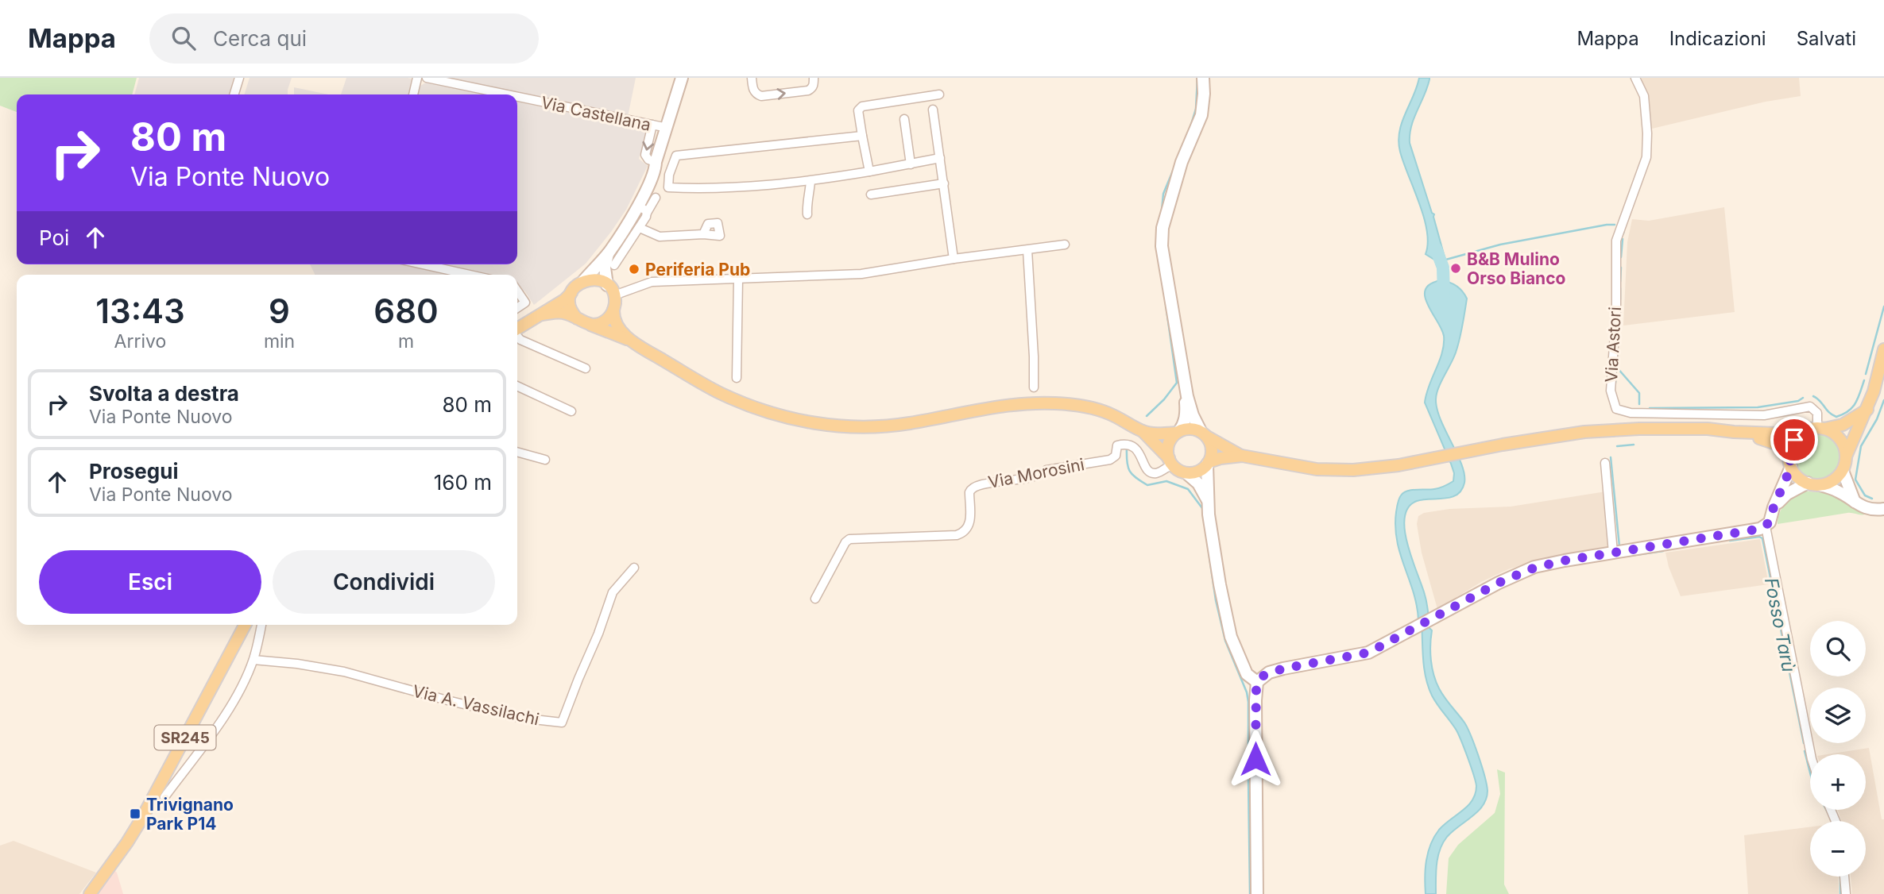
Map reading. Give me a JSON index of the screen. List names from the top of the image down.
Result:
{
  "streets": {
    "main road": ["SR245"],
    "street": [
      "Via Castellana",
      "Via Astori",
      "Via Morosini",
      "Via A. Vassilachi"
    ]
  },
  "water": ["Fosso Tarù"],
  "places": {
    "other": ["B&B Mulino Orso Bianco", "Periferia Pub"],
    "transit": ["Trivignano Park P14"]
  },
  "page": {
    "header": "Mappa",
    "search": "Cerca qui",
    "nav": ["Mappa", "Indicazioni", "Salvati"],
    "turn": ["80 m", "Via Ponte Nuovo"],
    "then": "Poi",
    "eta": [
      "13:43",
      "Arrivo",
      "9",
      "min",
      "680",
      "m"
    ],
    "list": [
      {
        "name": "Svolta a destra",
        "note": "Via Ponte Nuovo",
        "value": "80 m"
      },
      {
        "name": "Prosegui",
        "note": "Via Ponte Nuovo",
        "value": "160 m"
      }
    ],
    "buttons": ["Esci", "Condividi"],
    "map_buttons": ["+", "−"]
  }
}
